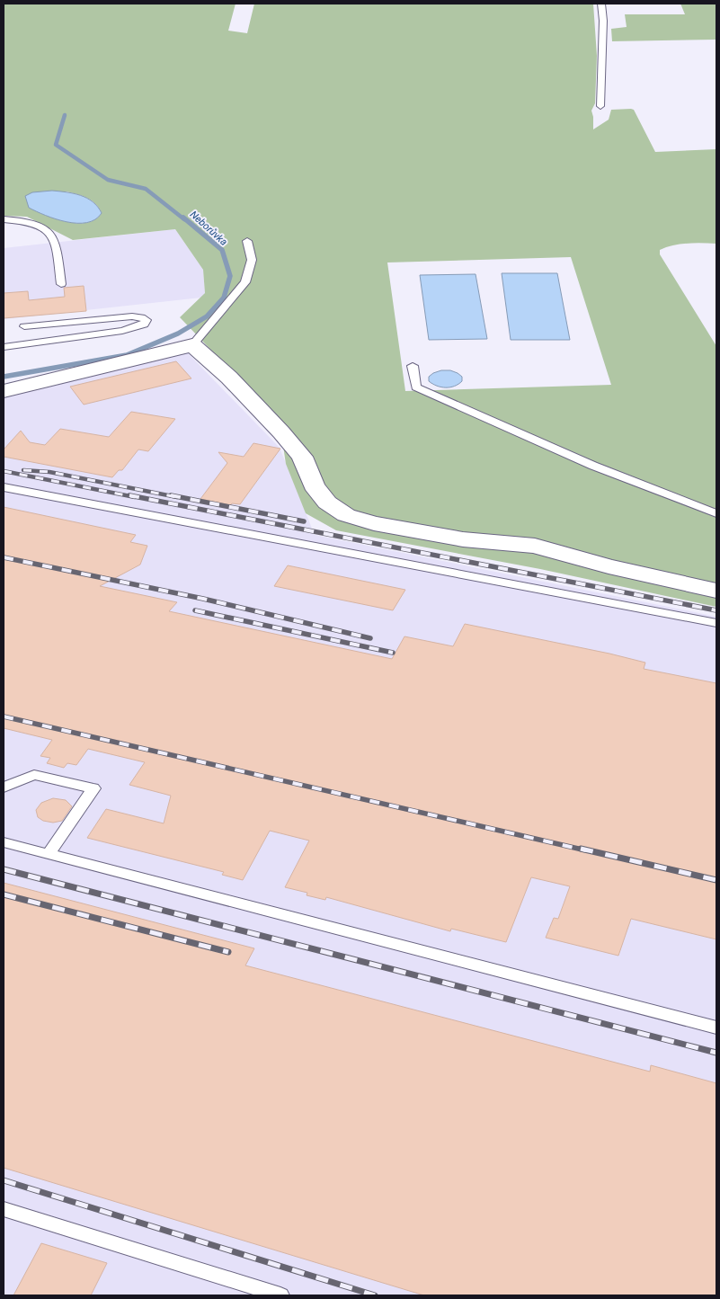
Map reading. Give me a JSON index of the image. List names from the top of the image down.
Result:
{
  "water": ["Neborůvka"]
}
